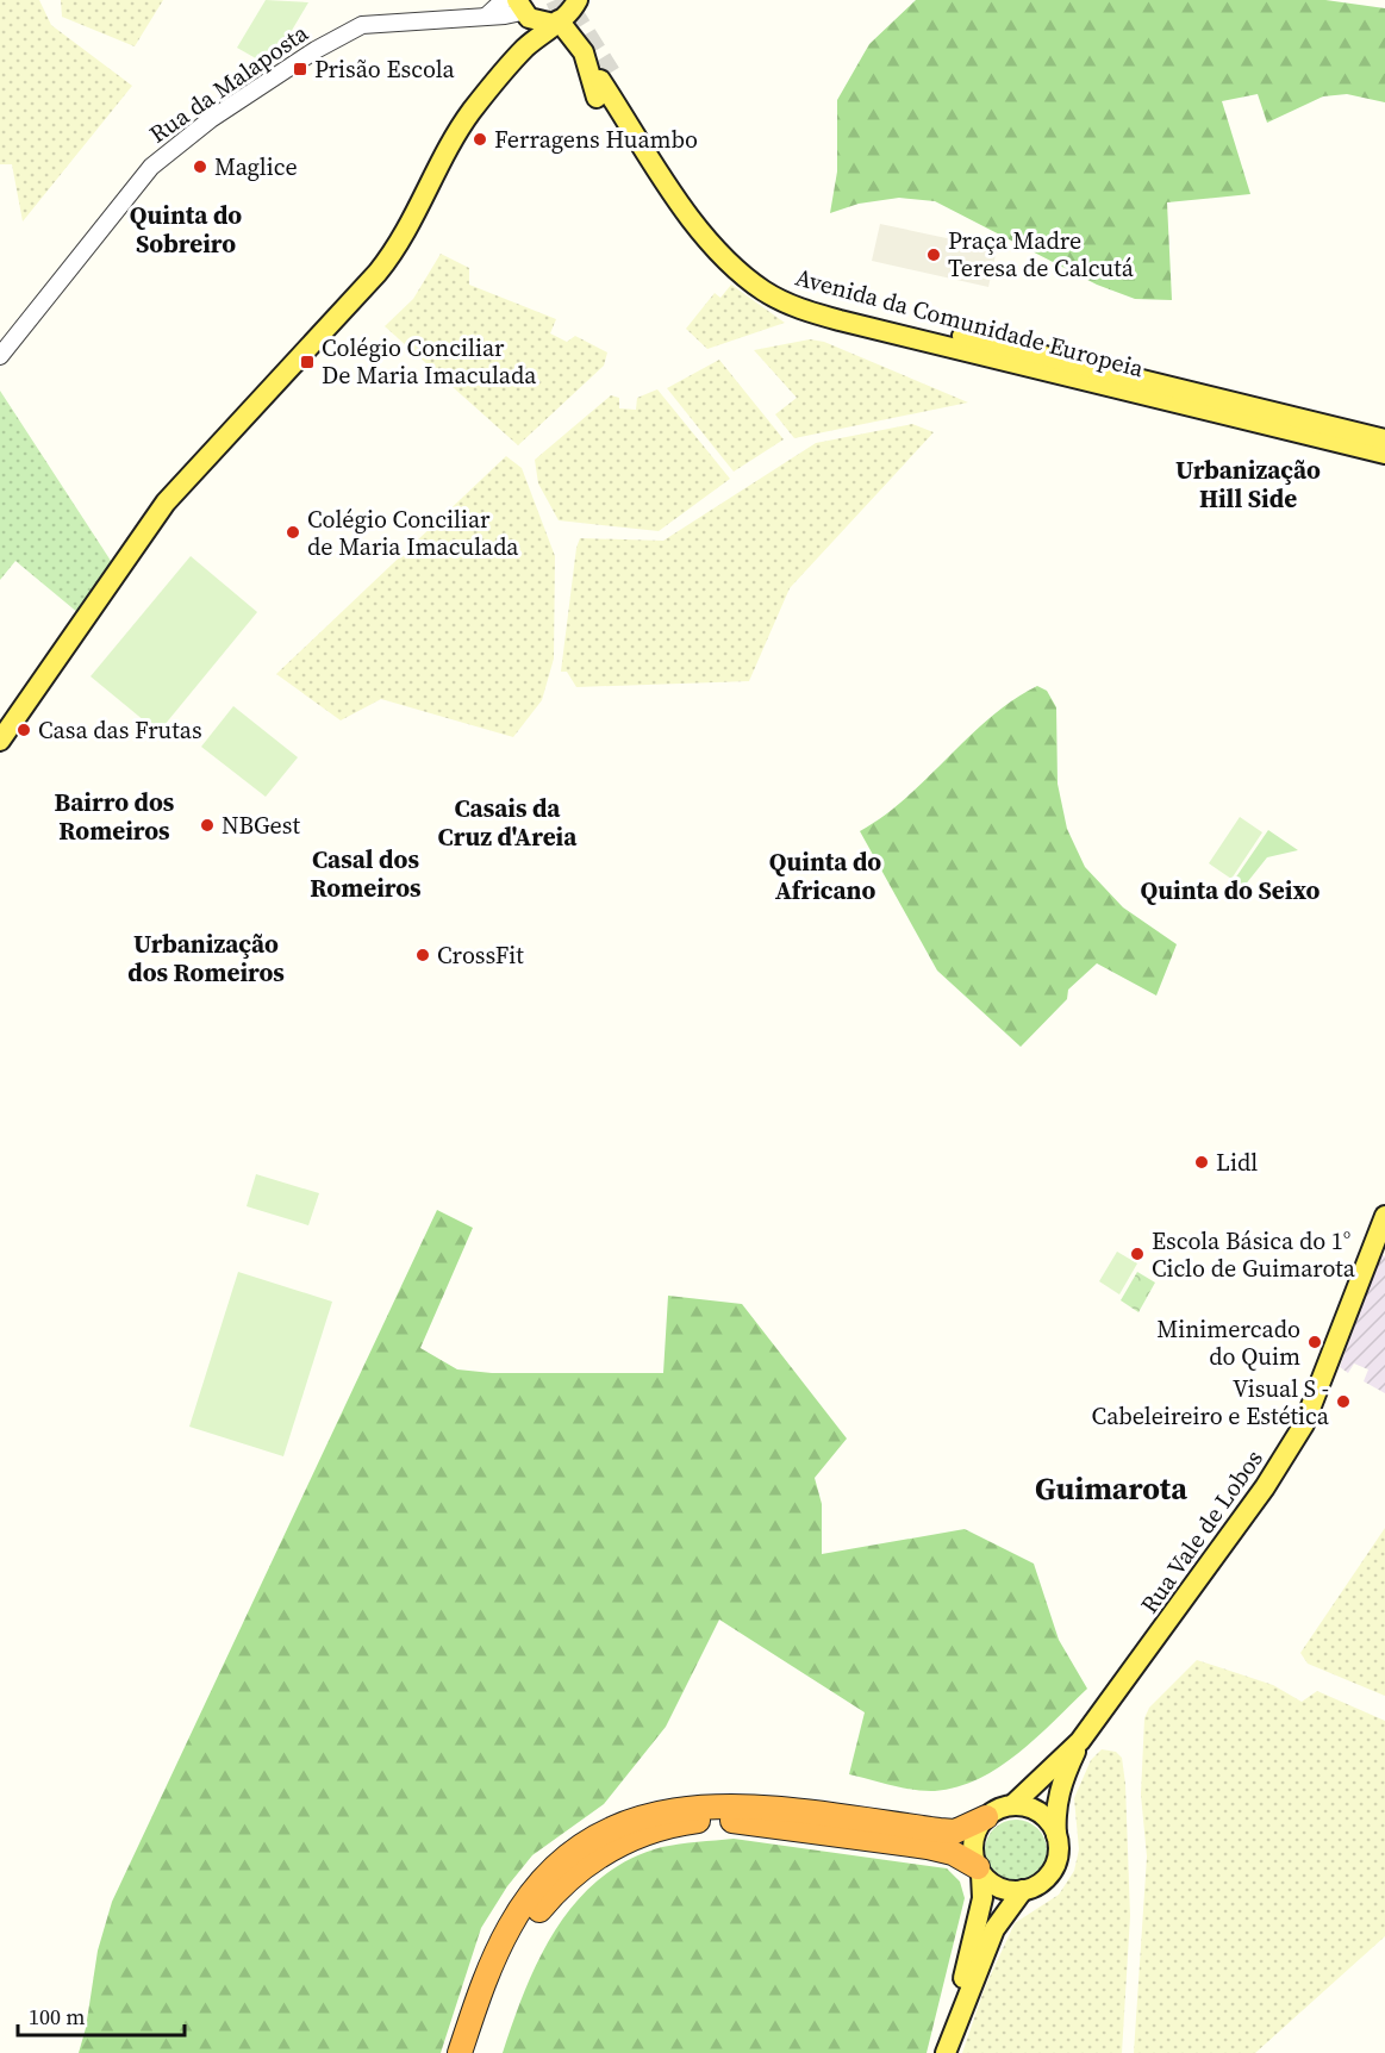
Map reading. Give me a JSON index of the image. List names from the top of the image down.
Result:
{
  "streets": {
    "main road": ["Avenida da Comunidade Europeia", "Rua Vale de Lobos"],
    "street": ["Rua da Malaposta"]
  },
  "districts": [
    "Quinta do Sobreiro",
    "Urbanização Hill Side",
    "Bairro dos Romeiros",
    "Casais da Cruz d'Areia",
    "Casal dos Romeiros",
    "Quinta do Africano",
    "Quinta do Seixo",
    "Urbanização dos Romeiros",
    "Guimarota"
  ],
  "places": {
    "transit": ["Prisão Escola", "Colégio Conciliar De Maria Imaculada"],
    "other": [
      "Ferragens Huambo",
      "Maglice",
      "Praça Madre Teresa de Calcutá",
      "Colégio Conciliar de Maria Imaculada",
      "Casa das Frutas",
      "NBGest",
      "CrossFit",
      "Lidl",
      "Escola Básica do 1° Ciclo de Guimarota",
      "Minimercado do Quim",
      "Visual S - Cabeleireiro e Estética"
    ]
  },
  "scale_bar": "100 m"
}
